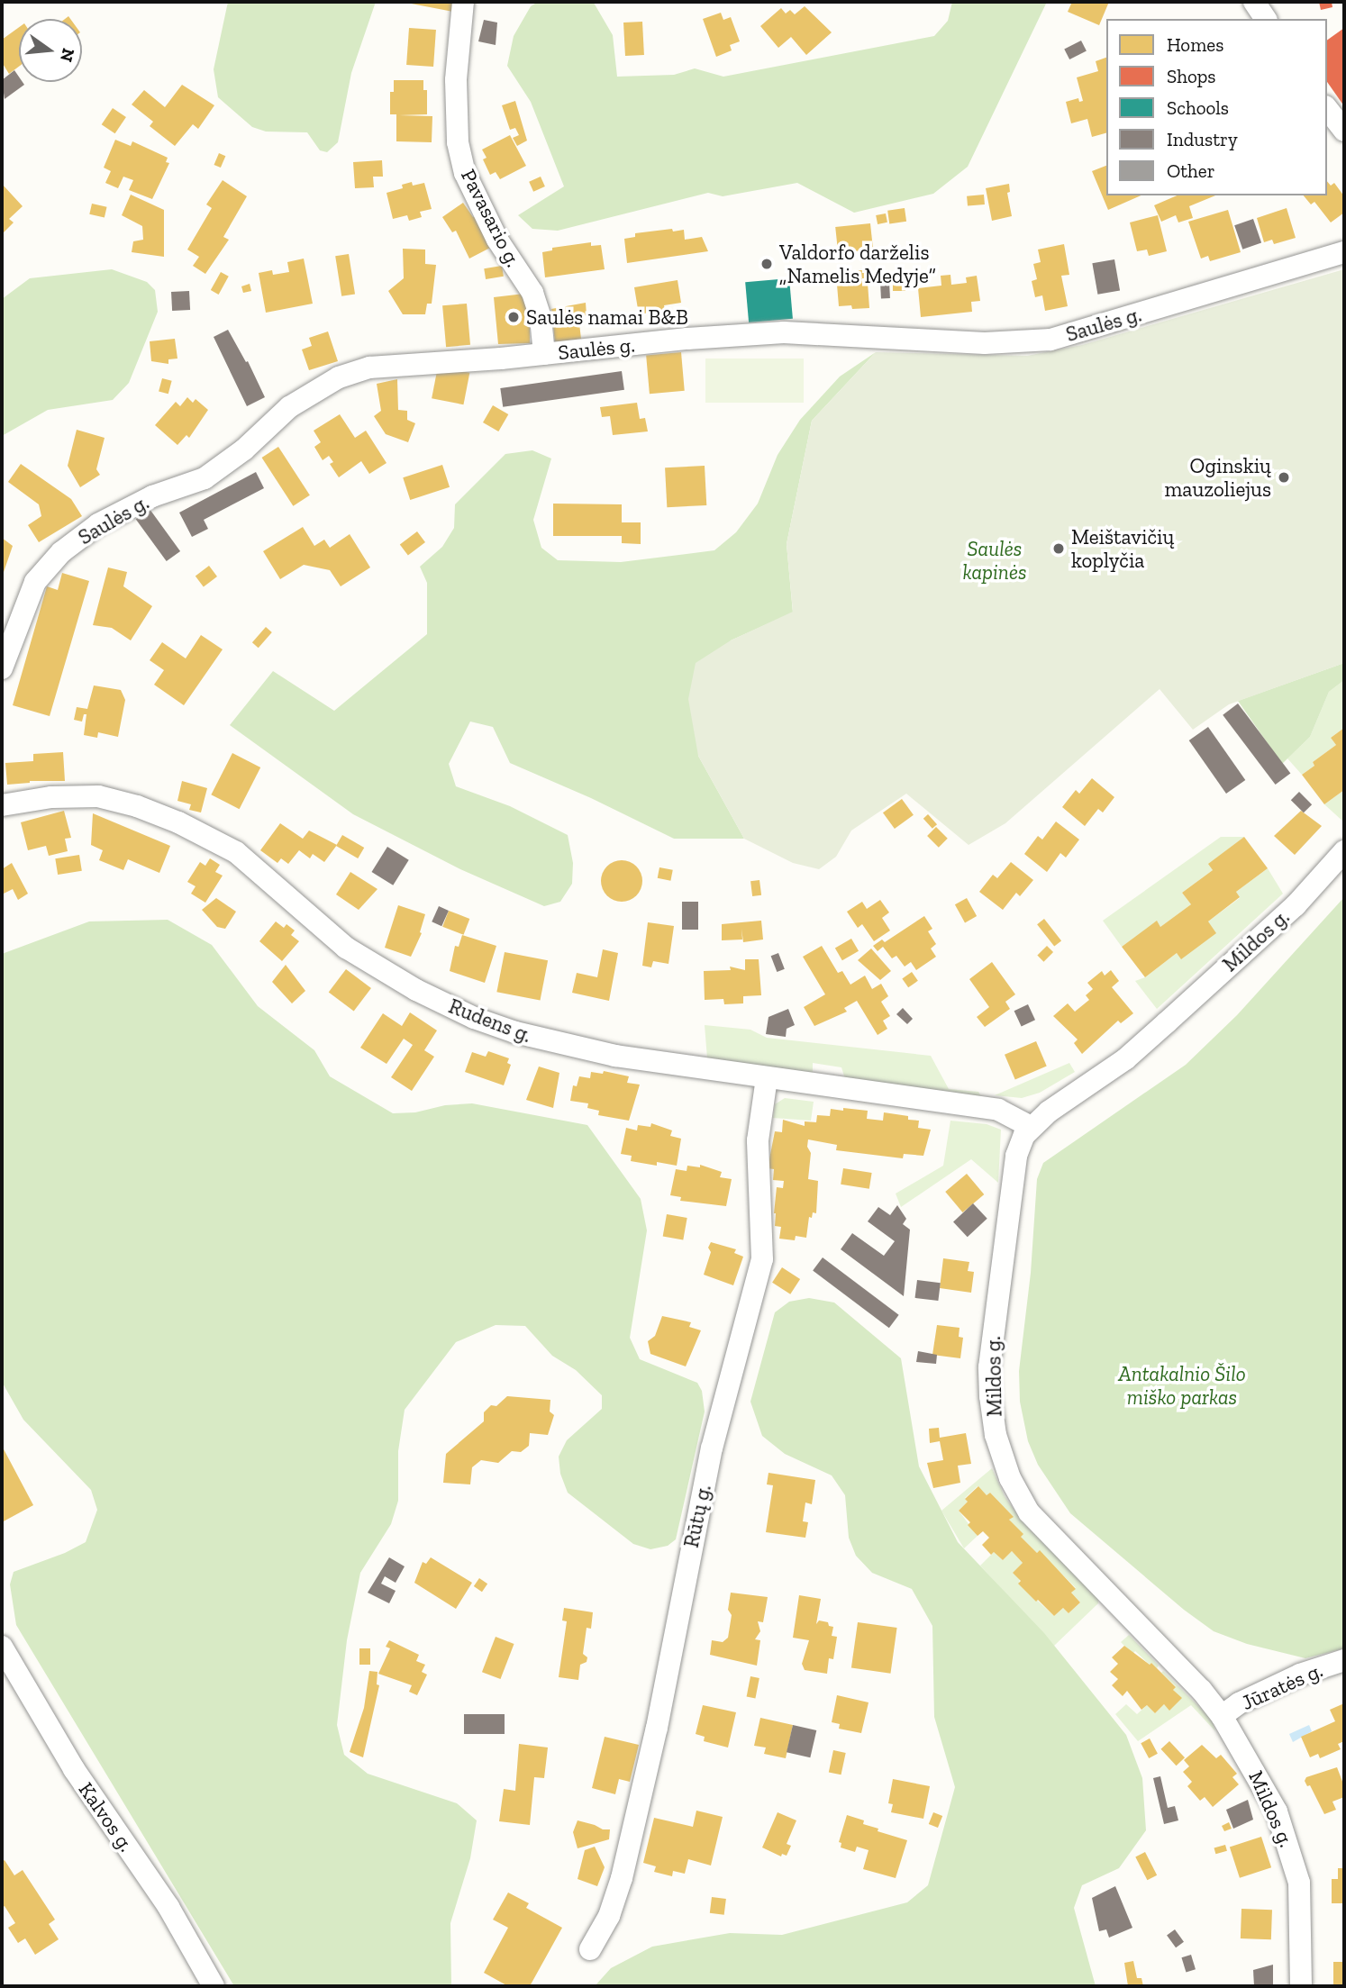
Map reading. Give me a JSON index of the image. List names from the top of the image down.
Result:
{
  "streets": {
    "street": [
      "Pavasario g.",
      "Saulės g.",
      "Mildos g.",
      "Rudens g.",
      "Rūtų g.",
      "Jūratės g.",
      "Kalvos g."
    ]
  },
  "crossings": [
    ["Pavasario g.", "Saulės g."],
    ["Mildos g.", "Rudens g."],
    ["Mildos g.", "Jūratės g."],
    ["Rudens g.", "Rūtų g."]
  ],
  "parks": ["Saulės kapinės", "Antakalnio Šilo miško parkas"],
  "places": [
    "Valdorfo darželis „Namelis Medyje“",
    "Saulės namai B&B",
    "Oginskių mauzoliejus",
    "Meištavičių koplyčia"
  ],
  "legend": [
    "Homes",
    "Shops",
    "Schools",
    "Industry",
    "Other"
  ],
  "north": "right"
}
